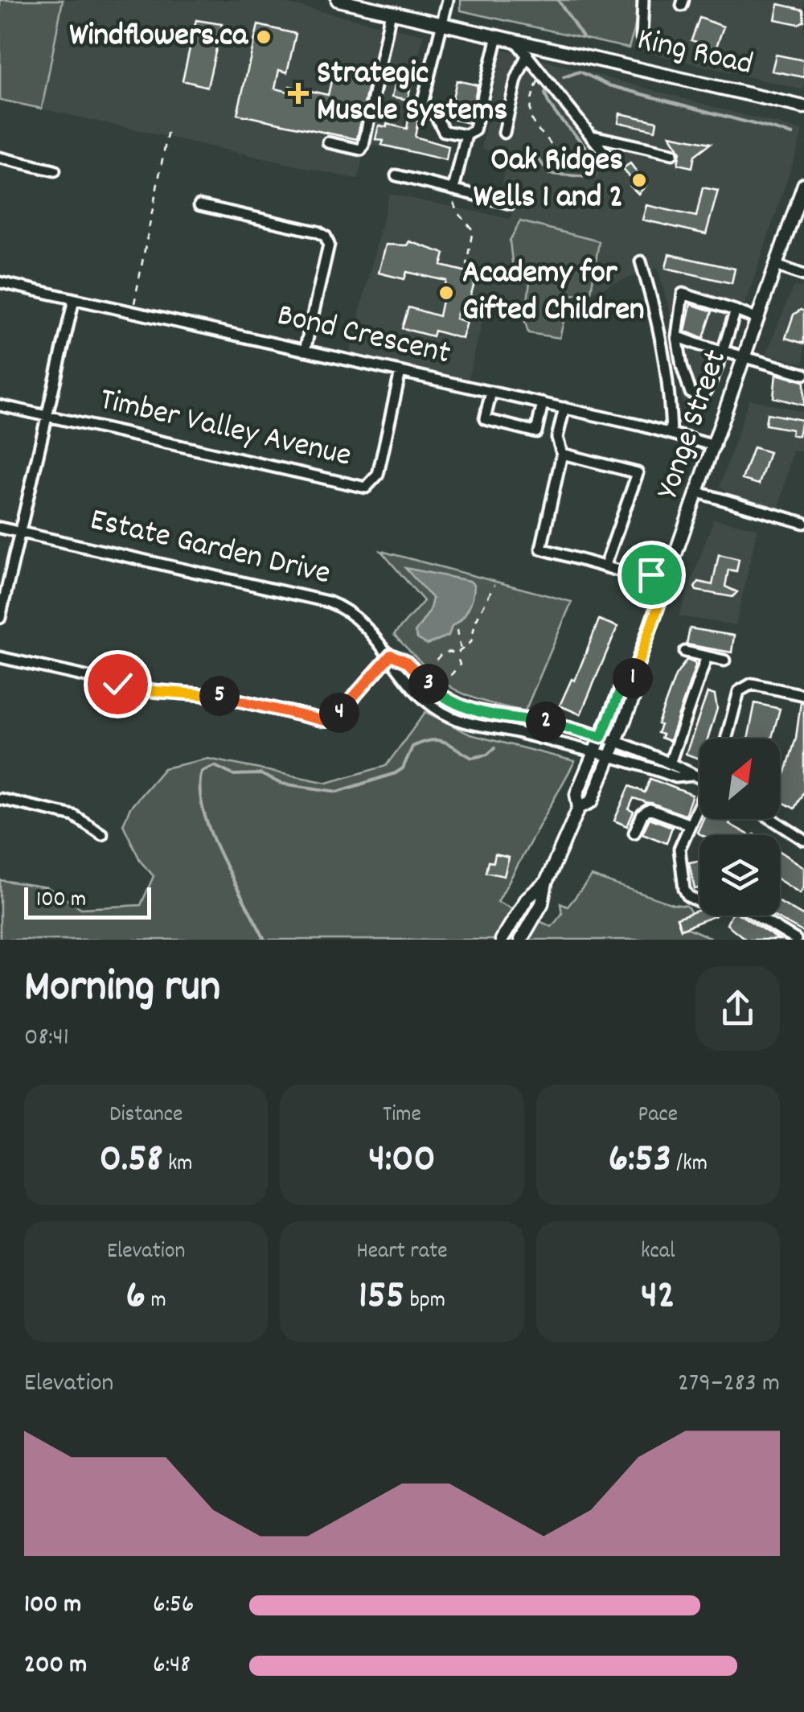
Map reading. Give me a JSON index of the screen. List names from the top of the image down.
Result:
{
  "streets": {
    "main road": ["King Road", "Yonge Street"],
    "street": ["Bond Crescent", "Timber Valley Avenue", "Estate Garden Drive"]
  },
  "crossings": [
    ["Bond Crescent", "Yonge Street"],
    ["Bond Crescent", "Timber Valley Avenue"],
    ["Yonge Street", "Estate Garden Drive"]
  ],
  "places": {
    "other": ["Windflowers.ca", "Oak Ridges Wells 1 and 2", "Academy for Gifted Children"],
    "health": ["Strategic Muscle Systems"]
  },
  "scale_bar": "100 m",
  "north": "top right",
  "page": {
    "pins": [
      "1",
      "3",
      "5",
      "4",
      "2"
    ],
    "scale": "100 m",
    "heading": ["Morning run", "08:41"],
    "stats": [
      ["Distance", "0.58 km"],
      ["Time", "4:00"],
      ["Pace", "6:53 /km"],
      ["Elevation", "6 m"],
      ["Heart rate", "155 bpm"],
      ["kcal", "42"]
    ],
    "chart": ["Elevation", "279–283 m"],
    "list": [
      {
        "name": "100 m",
        "note": "6:56"
      },
      {
        "name": "200 m",
        "note": "6:48"
      }
    ]
  }
}
